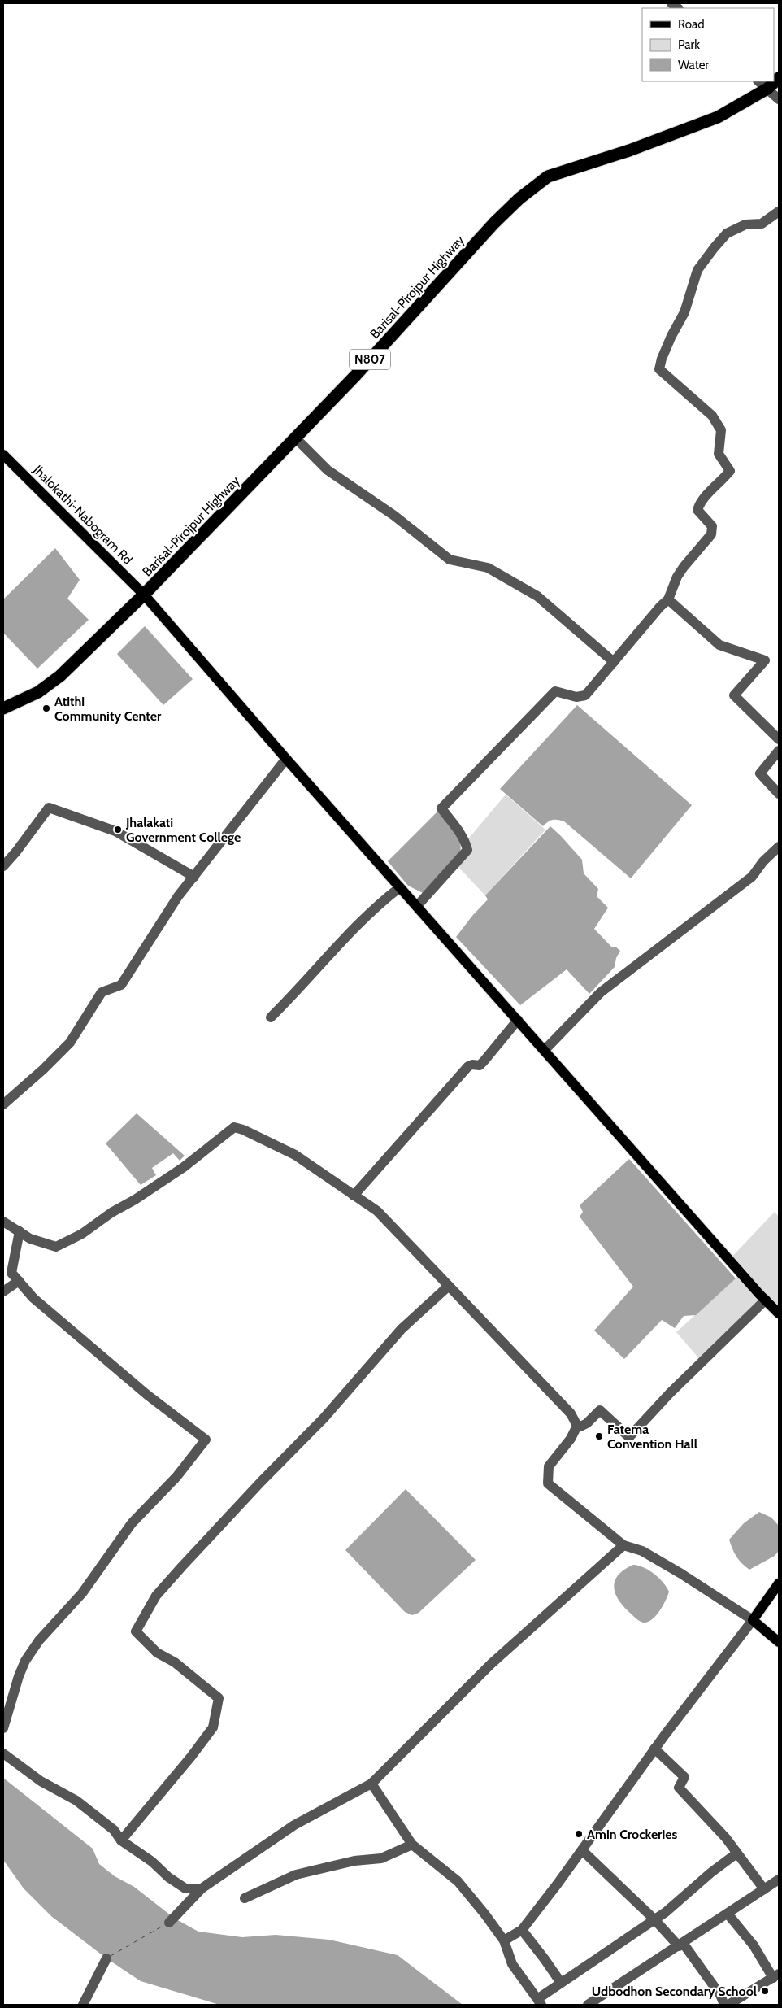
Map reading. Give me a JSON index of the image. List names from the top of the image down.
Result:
{
  "streets": {
    "highway": ["Barisal-Pirojpur Highway", "N807"],
    "main road": ["Jhalokathi-Nabogram Rd"]
  },
  "crossings": [
    ["Barisal-Pirojpur Highway", "Jhalokathi-Nabogram Rd"]
  ],
  "places": [
    "Atithi Community Center",
    "Jhalakati Government College",
    "Fatema Convention Hall",
    "Amin Crockeries",
    "Udbodhon Secondary School"
  ],
  "legend": ["Road", "Park", "Water"]
}
